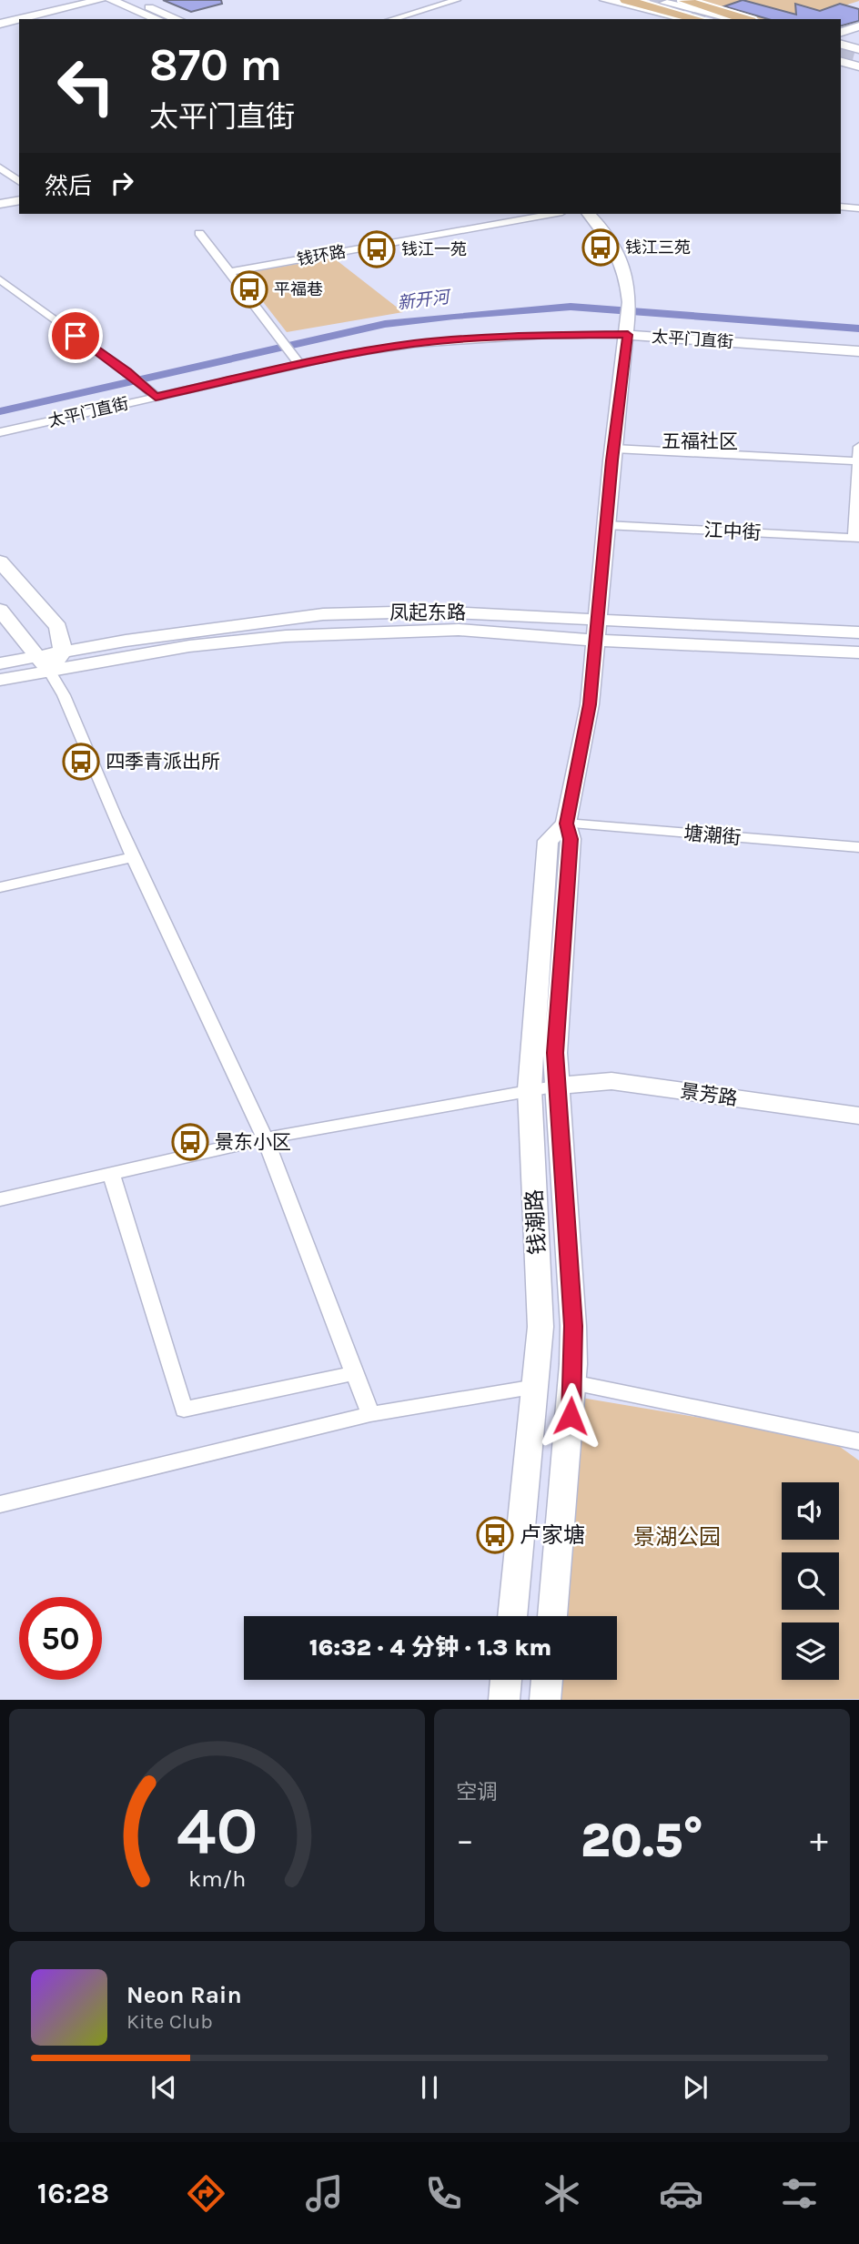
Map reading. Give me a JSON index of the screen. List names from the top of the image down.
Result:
{
  "streets": {
    "main road": [
      "太平门直街",
      "凤起东路",
      "景芳路",
      "钱潮路"
    ],
    "street": ["钱环路", "江中街", "塘潮街"]
  },
  "crossings": [
    ["太平门直街", "钱潮路"],
    ["江中街", "钱潮路"],
    ["凤起东路", "钱潮路"],
    ["塘潮街", "钱潮路"],
    ["景芳路", "钱潮路"]
  ],
  "districts": ["五福社区"],
  "water": ["新开河"],
  "parks": ["景湖公园"],
  "places": {
    "bus stop": [
      "钱江三苑",
      "钱江一苑",
      "平福巷",
      "四季青派出所",
      "景东小区",
      "卢家塘"
    ]
  },
  "page": {
    "turn": ["870 m", "太平门直街"],
    "then": "然后",
    "limit": "50",
    "trip": "16:32 · 4 分钟 · 1.3 km",
    "tile": "空调",
    "heat": ["−", "20.5°", "+"],
    "song": ["Neon Rain", "Kite Club"],
    "tabs": "16:28",
    "gauge": ["40", "km/h"]
  }
}
